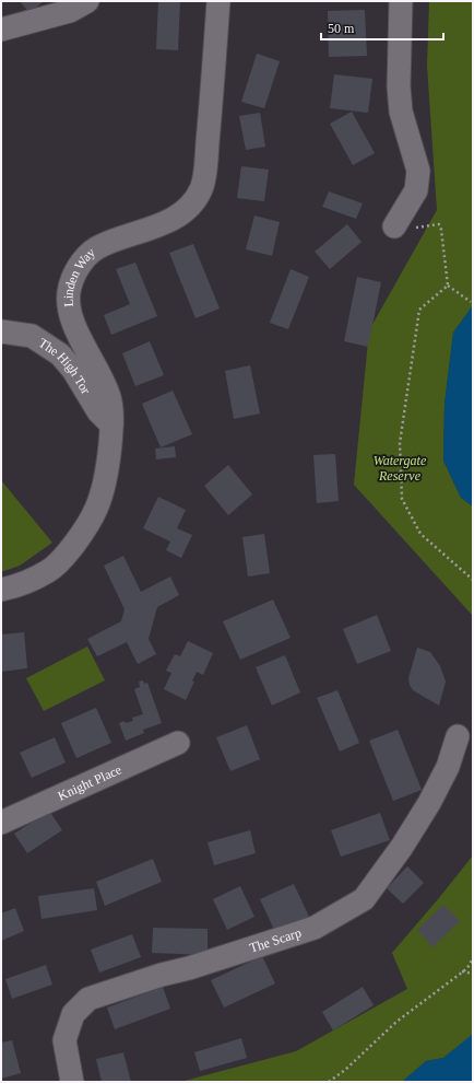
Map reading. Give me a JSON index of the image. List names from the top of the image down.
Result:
{
  "streets": {
    "street": [
      "Linden Way",
      "The High Tor",
      "Knight Place",
      "The Scarp"
    ]
  },
  "crossings": [
    ["Linden Way", "The High Tor"]
  ],
  "parks": ["Watergate Reserve"],
  "scale_bar": "50 m"
}
